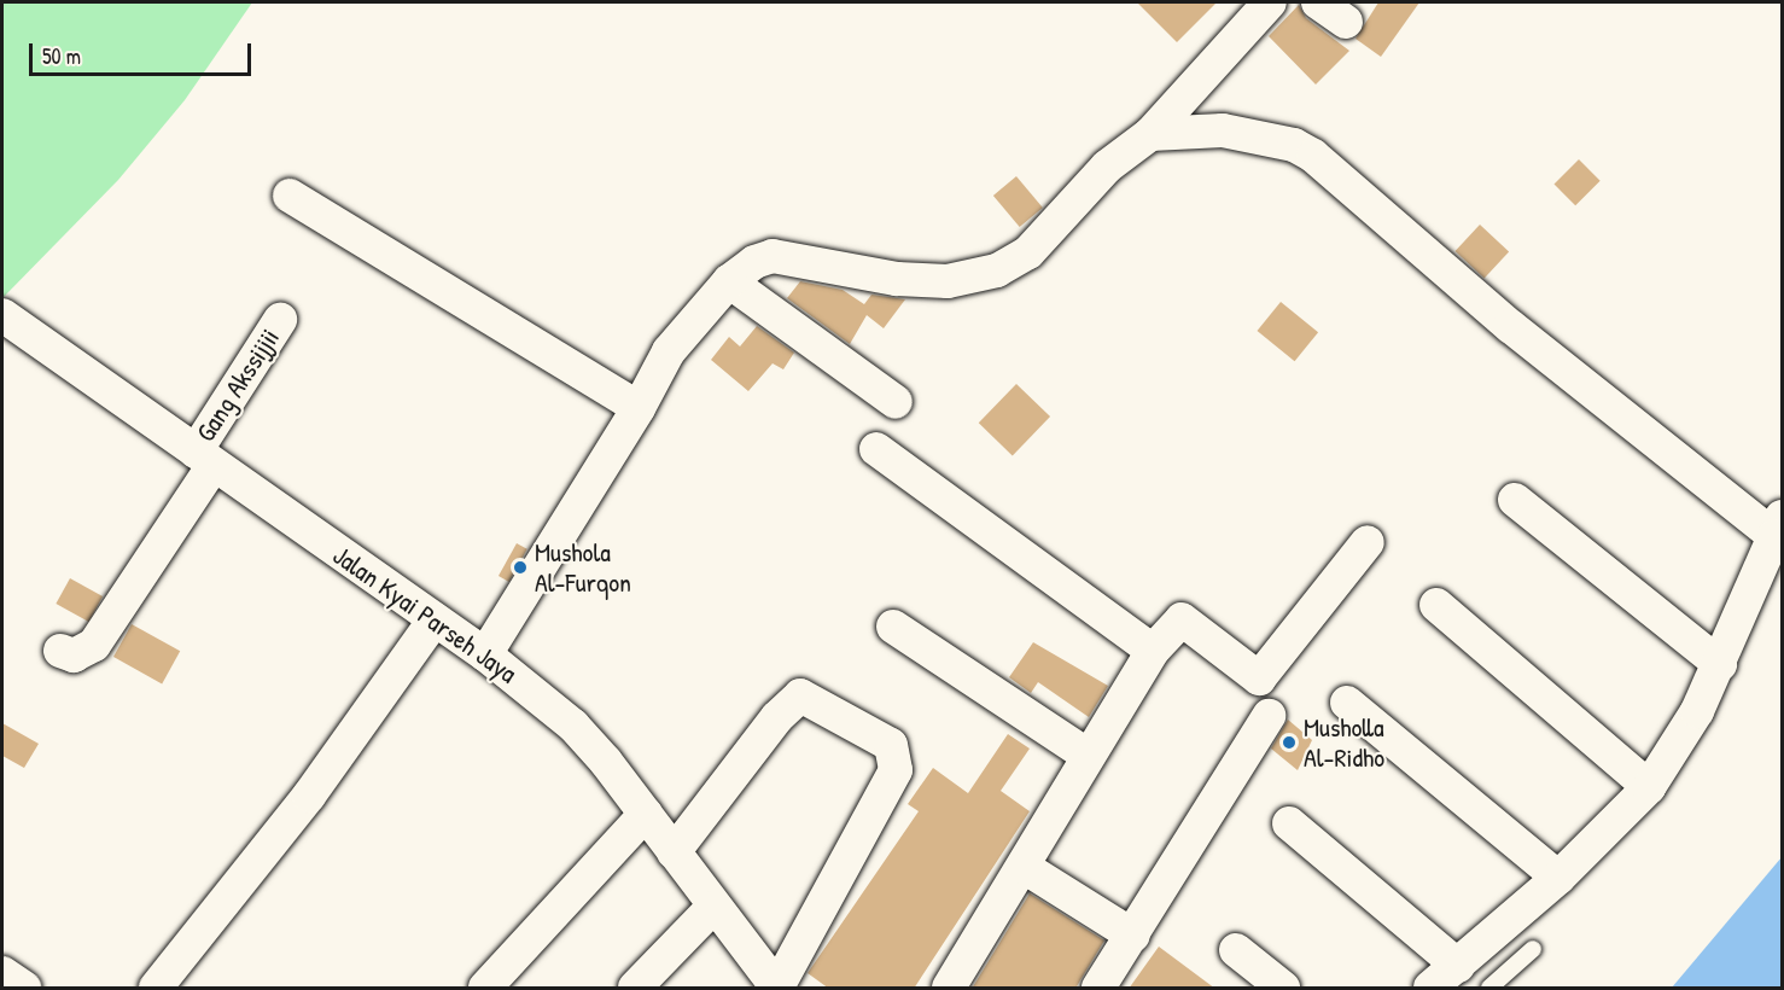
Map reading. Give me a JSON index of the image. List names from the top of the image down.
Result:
{
  "streets": {
    "street": ["Gang Akssijjii", "Jalan Kyai Parseh Jaya"]
  },
  "crossings": [
    ["Gang Akssijjii", "Jalan Kyai Parseh Jaya"]
  ],
  "places": ["Mushola Al-Furqon", "Musholla Al-Ridho"],
  "scale_bar": "50 m"
}
